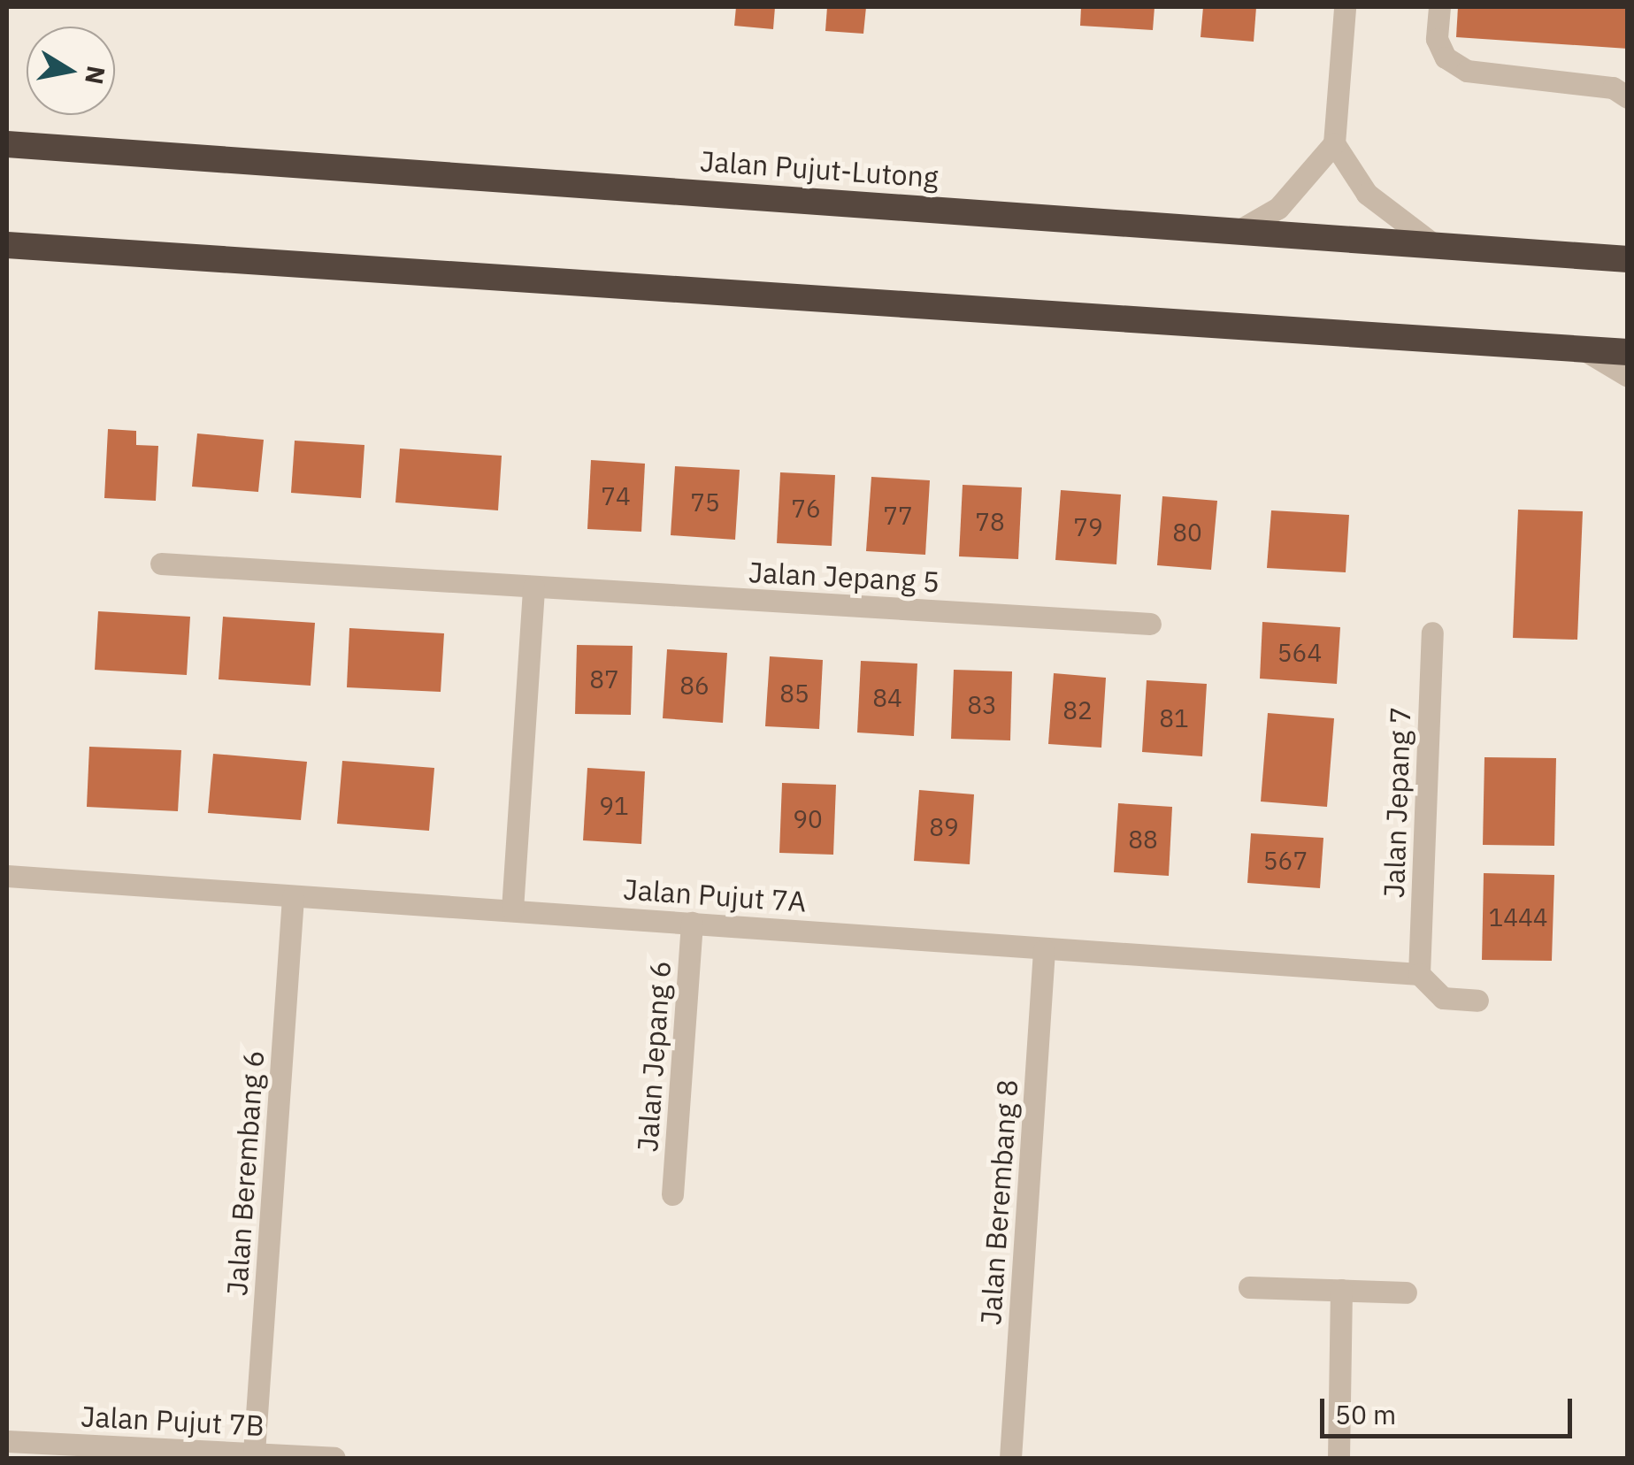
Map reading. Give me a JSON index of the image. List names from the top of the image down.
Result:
{
  "streets": {
    "highway": ["Jalan Pujut-Lutong"],
    "street": [
      "Jalan Jepang 5",
      "Jalan Jepang 7",
      "Jalan Pujut 7A",
      "Jalan Jepang 6",
      "Jalan Berembang 6",
      "Jalan Berembang 8",
      "Jalan Pujut 7B"
    ]
  },
  "crossings": [
    ["Jalan Jepang 7", "Jalan Pujut 7A"],
    ["Jalan Pujut 7A", "Jalan Jepang 6"],
    ["Jalan Pujut 7A", "Jalan Berembang 6"],
    ["Jalan Pujut 7A", "Jalan Berembang 8"],
    ["Jalan Berembang 6", "Jalan Pujut 7B"]
  ],
  "house_numbers": [
    "74",
    "75",
    "76",
    "77",
    "78",
    "79",
    "80",
    "564",
    "87",
    "86",
    "85",
    "84",
    "83",
    "82",
    "81",
    "91",
    "90",
    "89",
    "88",
    "567",
    "1444"
  ],
  "scale_bar": "50 m",
  "north": "right"
}
